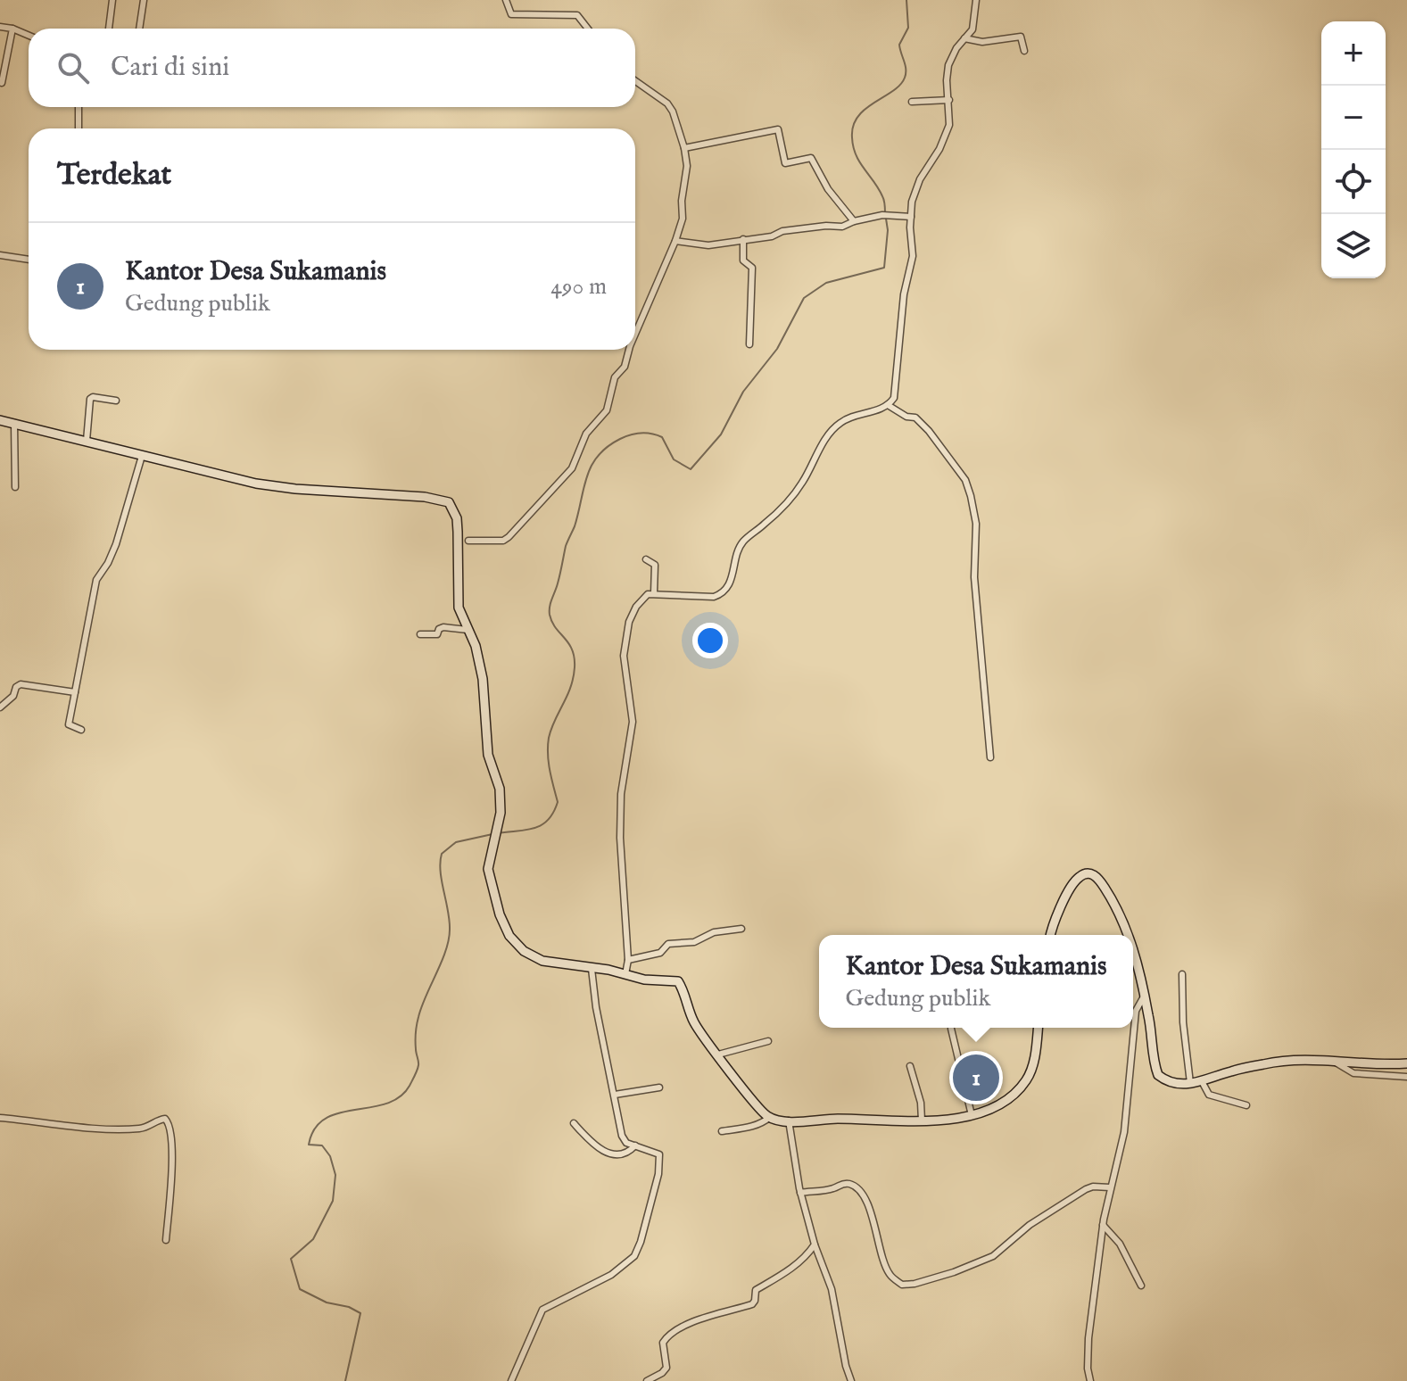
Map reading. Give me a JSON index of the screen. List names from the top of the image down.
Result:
{
  "page": {
    "map_buttons": ["+", "−"],
    "search": "Cari di sini",
    "heading": "Terdekat",
    "list": [
      {
        "mark": "1",
        "name": "Kantor Desa Sukamanis",
        "note": "Gedung publik",
        "value": "490 m"
      }
    ],
    "popup": ["Kantor Desa Sukamanis", "Gedung publik"],
    "pins": "1"
  }
}
